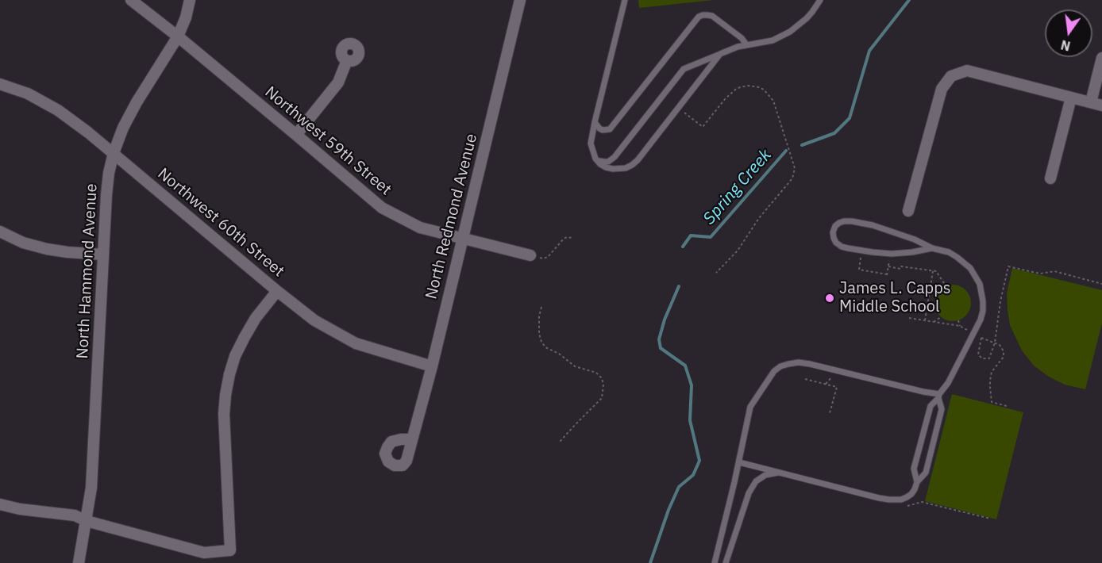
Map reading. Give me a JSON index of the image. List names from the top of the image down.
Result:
{
  "streets": {
    "street": [
      "Northwest 59th Street",
      "North Redmond Avenue",
      "Northwest 60th Street",
      "North Hammond Avenue"
    ]
  },
  "crossings": [
    ["Northwest 59th Street", "North Redmond Avenue"],
    ["Northwest 59th Street", "North Hammond Avenue"],
    ["North Redmond Avenue", "Northwest 60th Street"],
    ["Northwest 60th Street", "North Hammond Avenue"]
  ],
  "water": ["Spring Creek"],
  "places": ["James L. Capps Middle School"],
  "north": "bottom"
}
